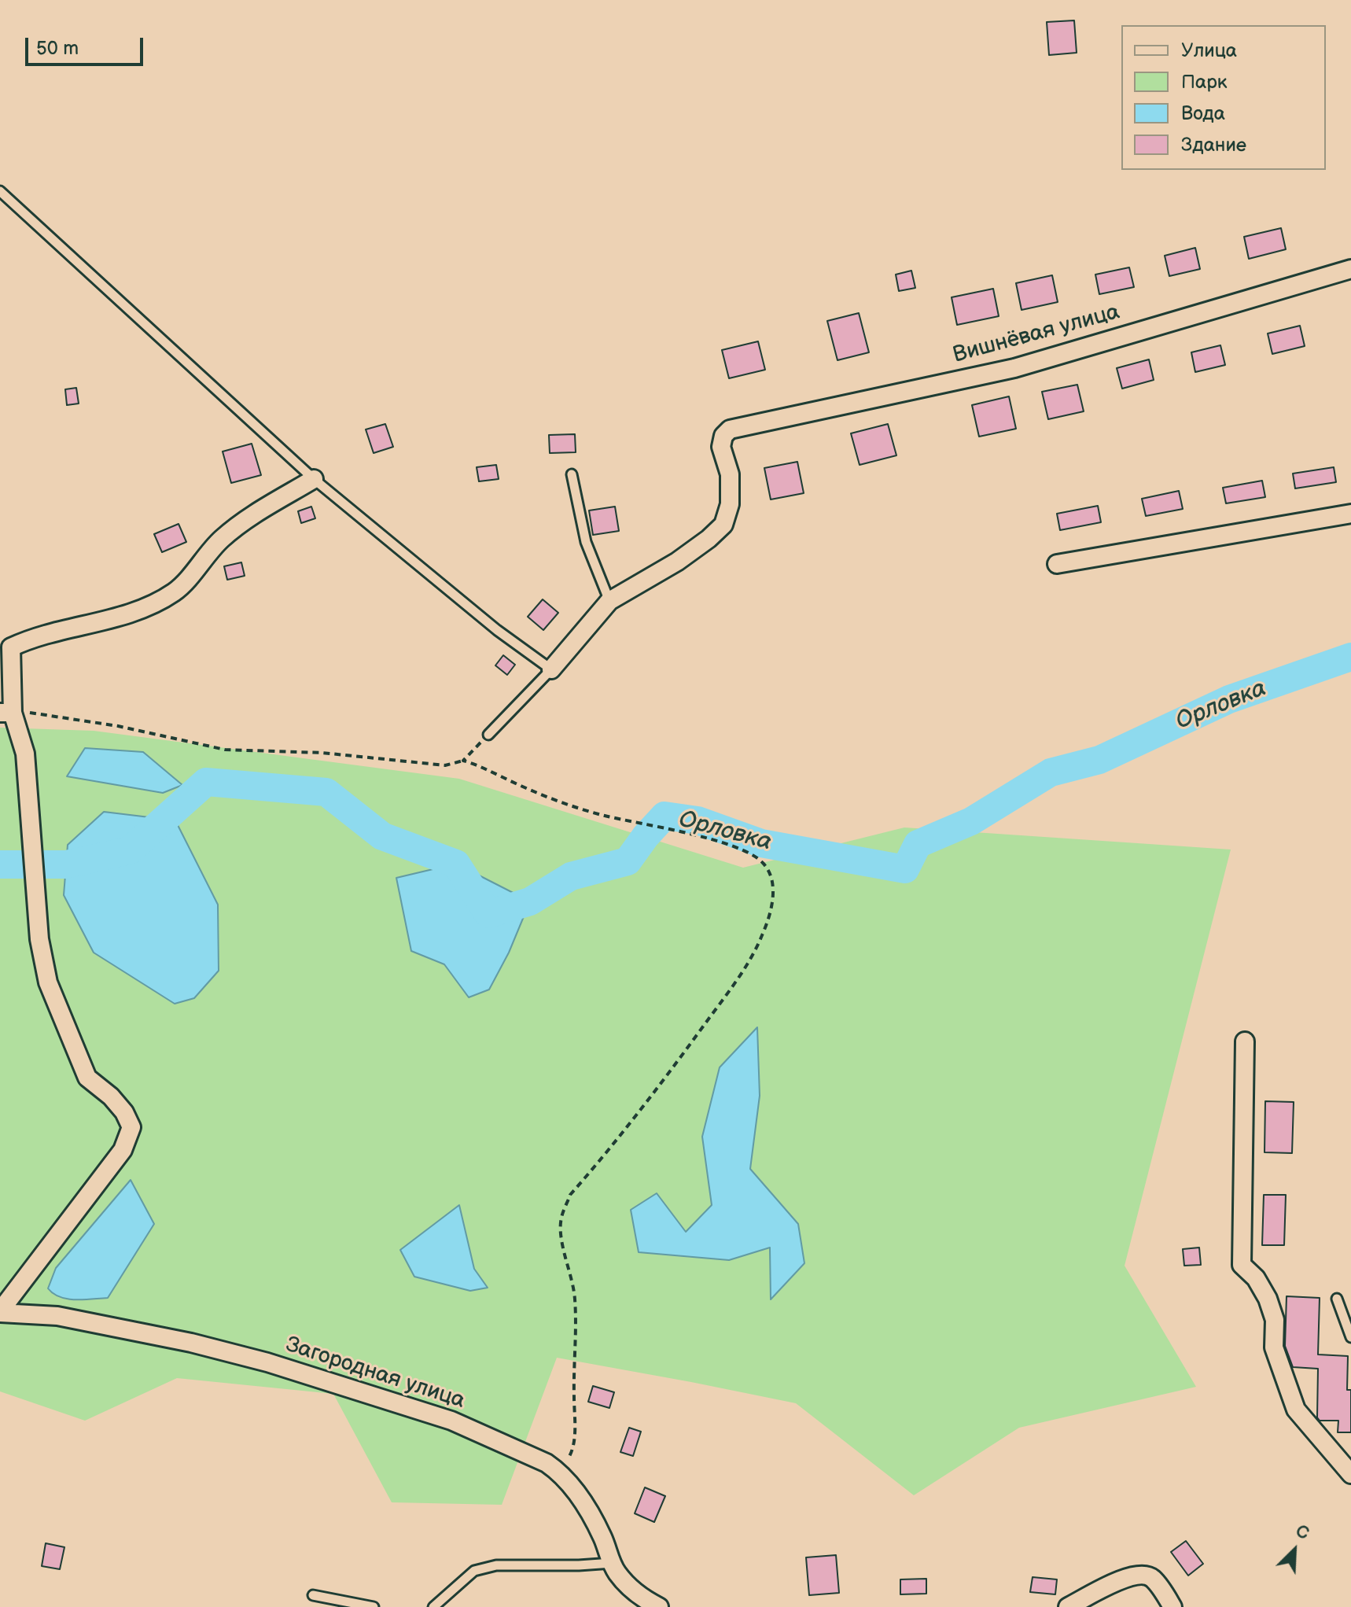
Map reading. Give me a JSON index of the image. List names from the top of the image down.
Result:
{
  "streets": {
    "street": ["Вишнёвая улица", "Загородная улица"]
  },
  "water": ["Орловка"],
  "legend": [
    "Улица",
    "Парк",
    "Вода",
    "Здание"
  ],
  "scale_bar": "50 m",
  "north": "top right"
}
